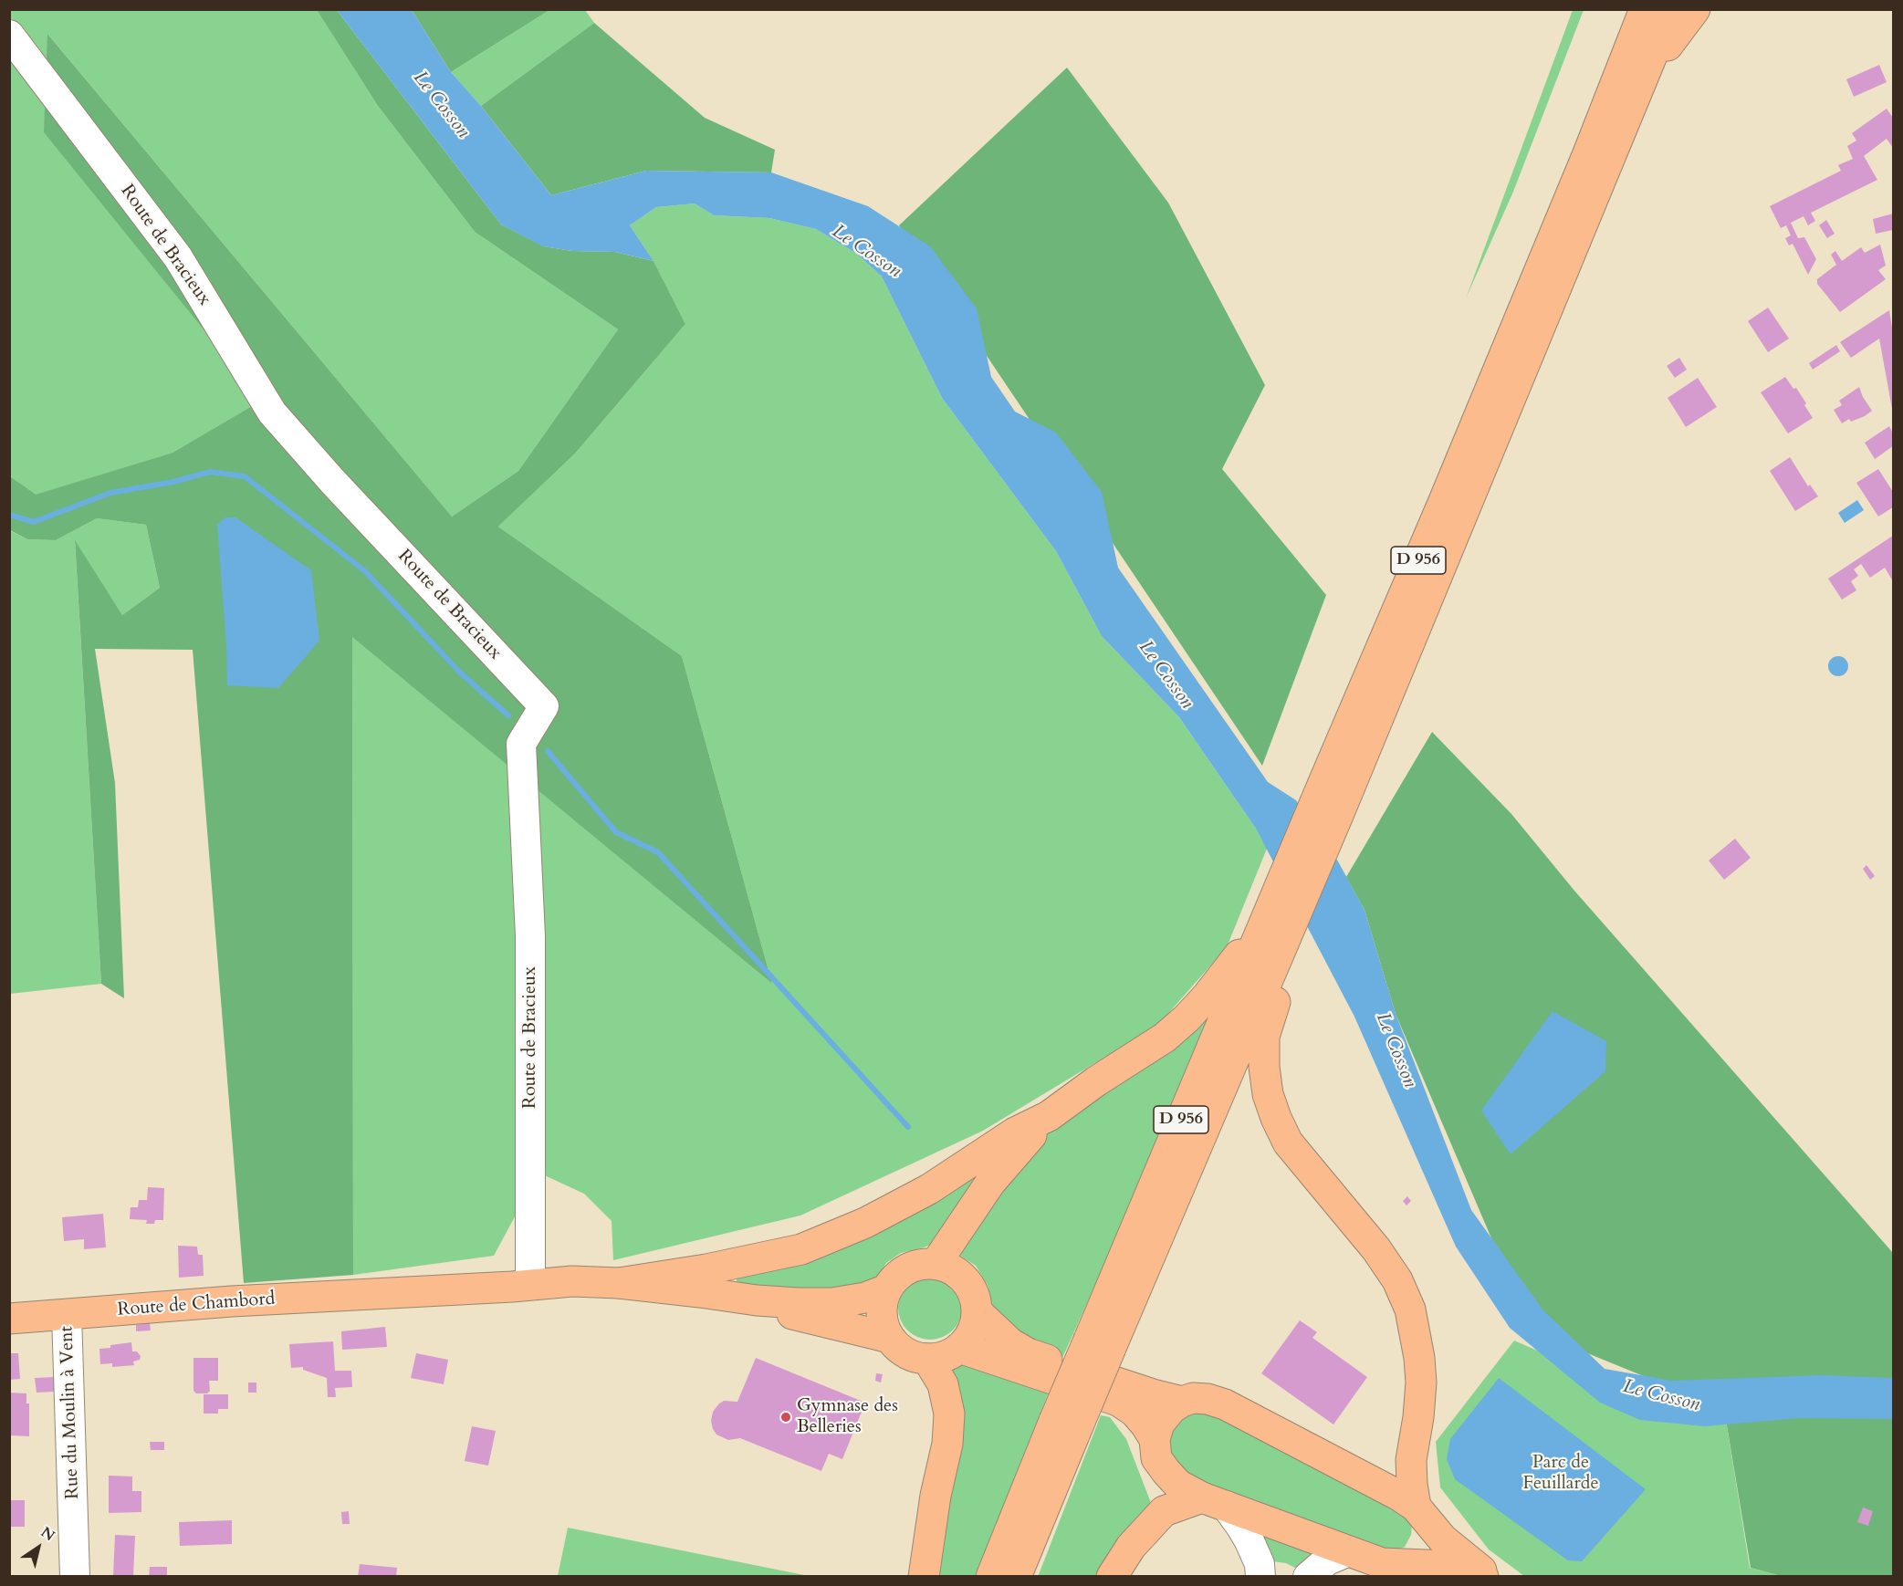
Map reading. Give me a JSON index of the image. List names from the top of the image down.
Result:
{
  "streets": {
    "main road": ["D 956", "Route de Chambord"],
    "street": ["Route de Bracieux", "Rue du Moulin à Vent"]
  },
  "crossings": [
    ["Route de Bracieux", "Route de Chambord"],
    ["D 956", "Route de Chambord"],
    ["Route de Chambord", "Rue du Moulin à Vent"]
  ],
  "water": ["Le Cosson"],
  "parks": ["Parc de Feuillarde"],
  "places": ["Gymnase des Belleries"],
  "north": "top right"
}
